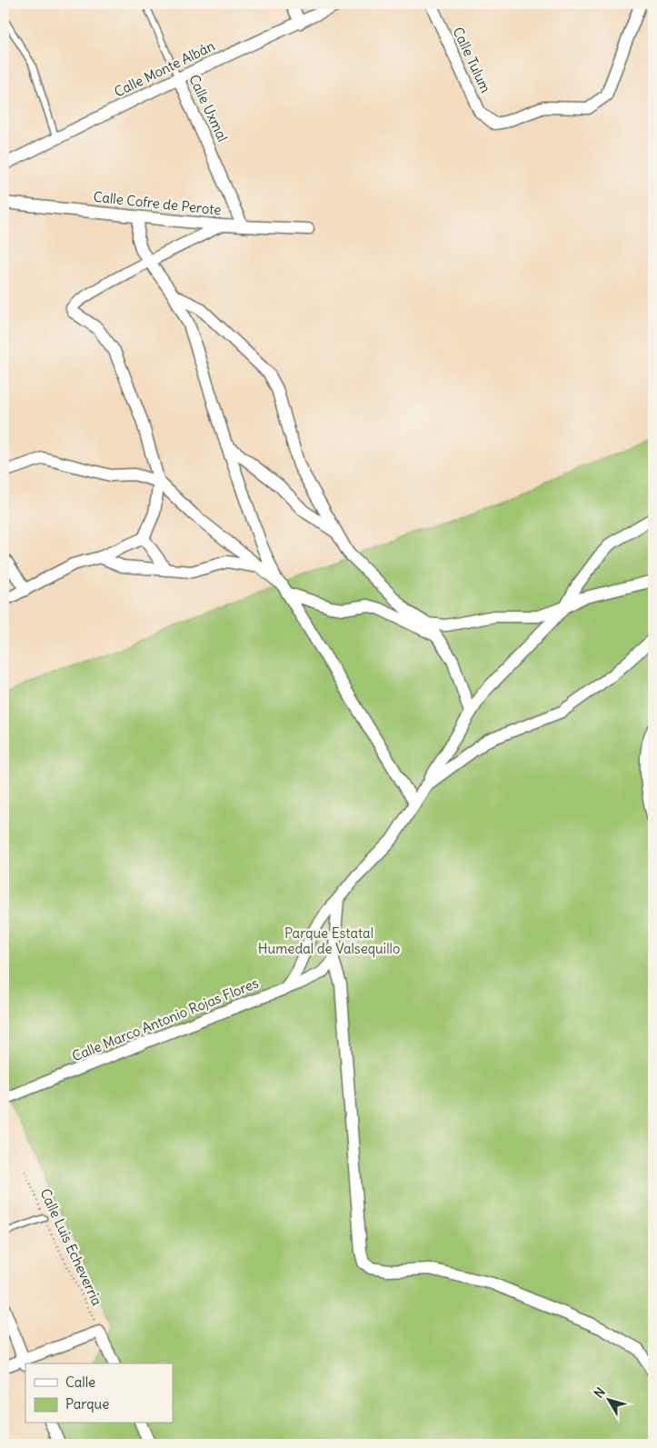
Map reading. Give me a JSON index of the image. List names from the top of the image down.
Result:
{
  "streets": {
    "street": [
      "Calle Tulum",
      "Calle Monte Albán",
      "Calle Uxmal",
      "Calle Cofre de Perote",
      "Calle Marco Antonio Rojas Flores"
    ],
    "path": ["Calle Luis Echeverria"]
  },
  "crossings": [
    ["Calle Monte Albán", "Calle Uxmal"],
    ["Calle Uxmal", "Calle Cofre de Perote"]
  ],
  "parks": ["Parque Estatal Humedal de Valsequillo"],
  "legend": ["Calle", "Parque"],
  "north": "top left"
}
